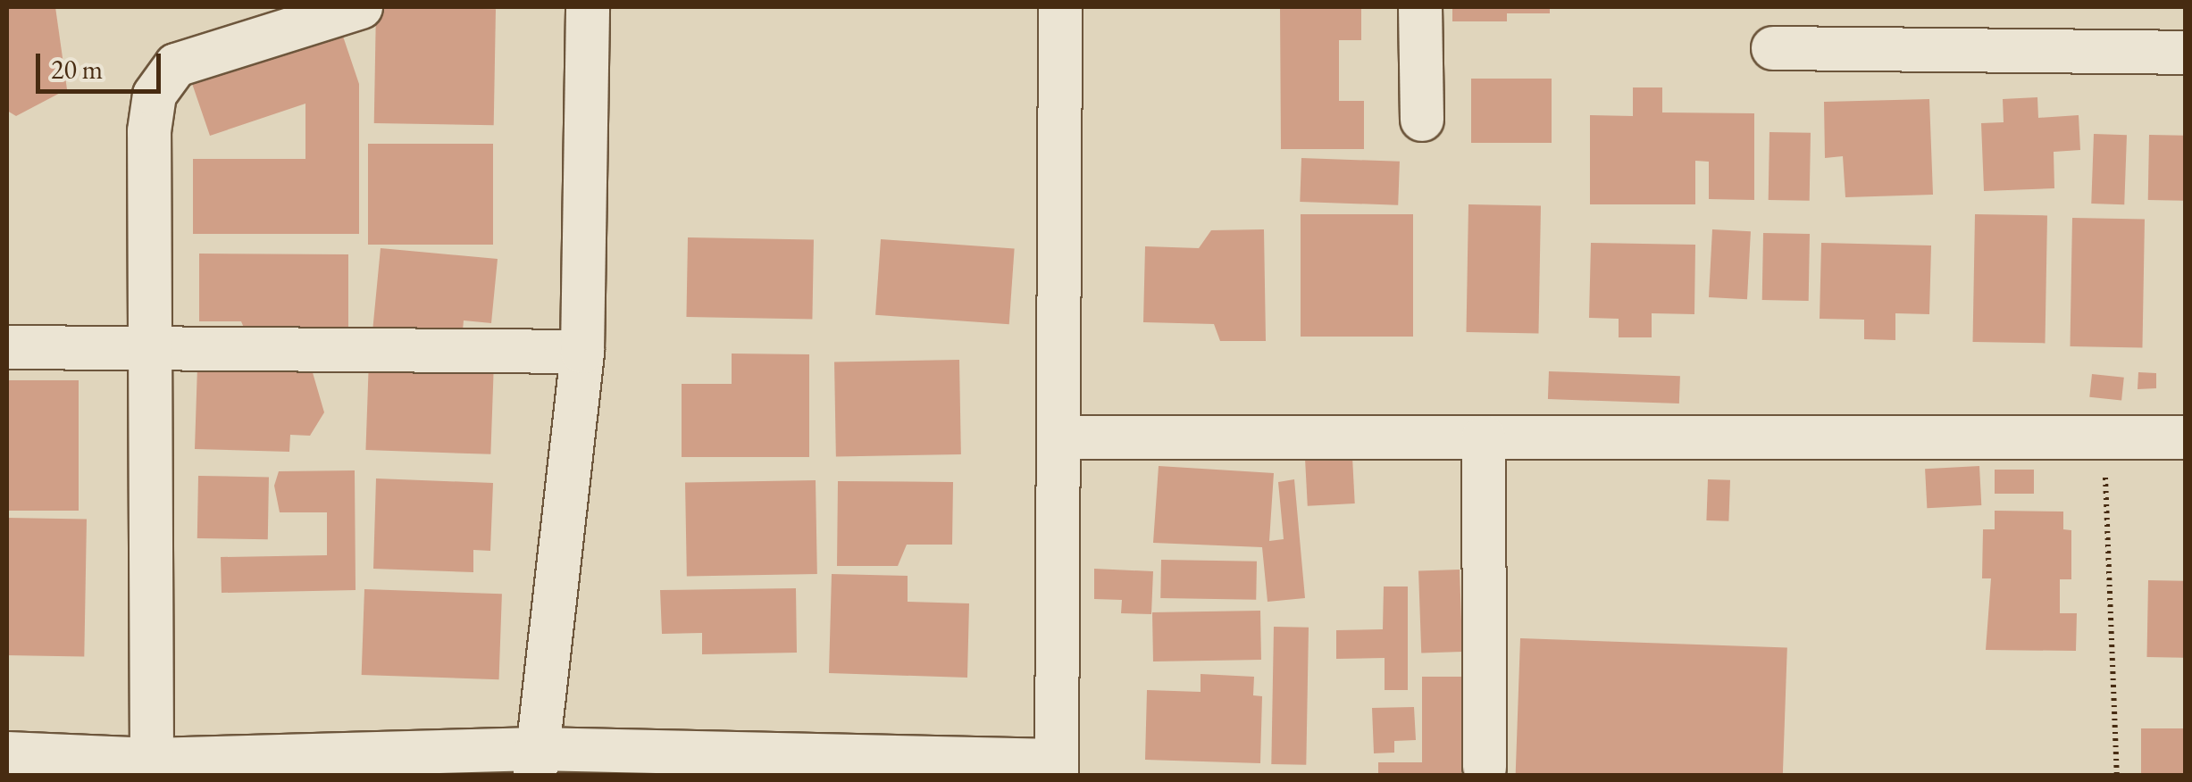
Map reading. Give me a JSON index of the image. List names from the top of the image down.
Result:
{
  "scale_bar": "20 m"
}
